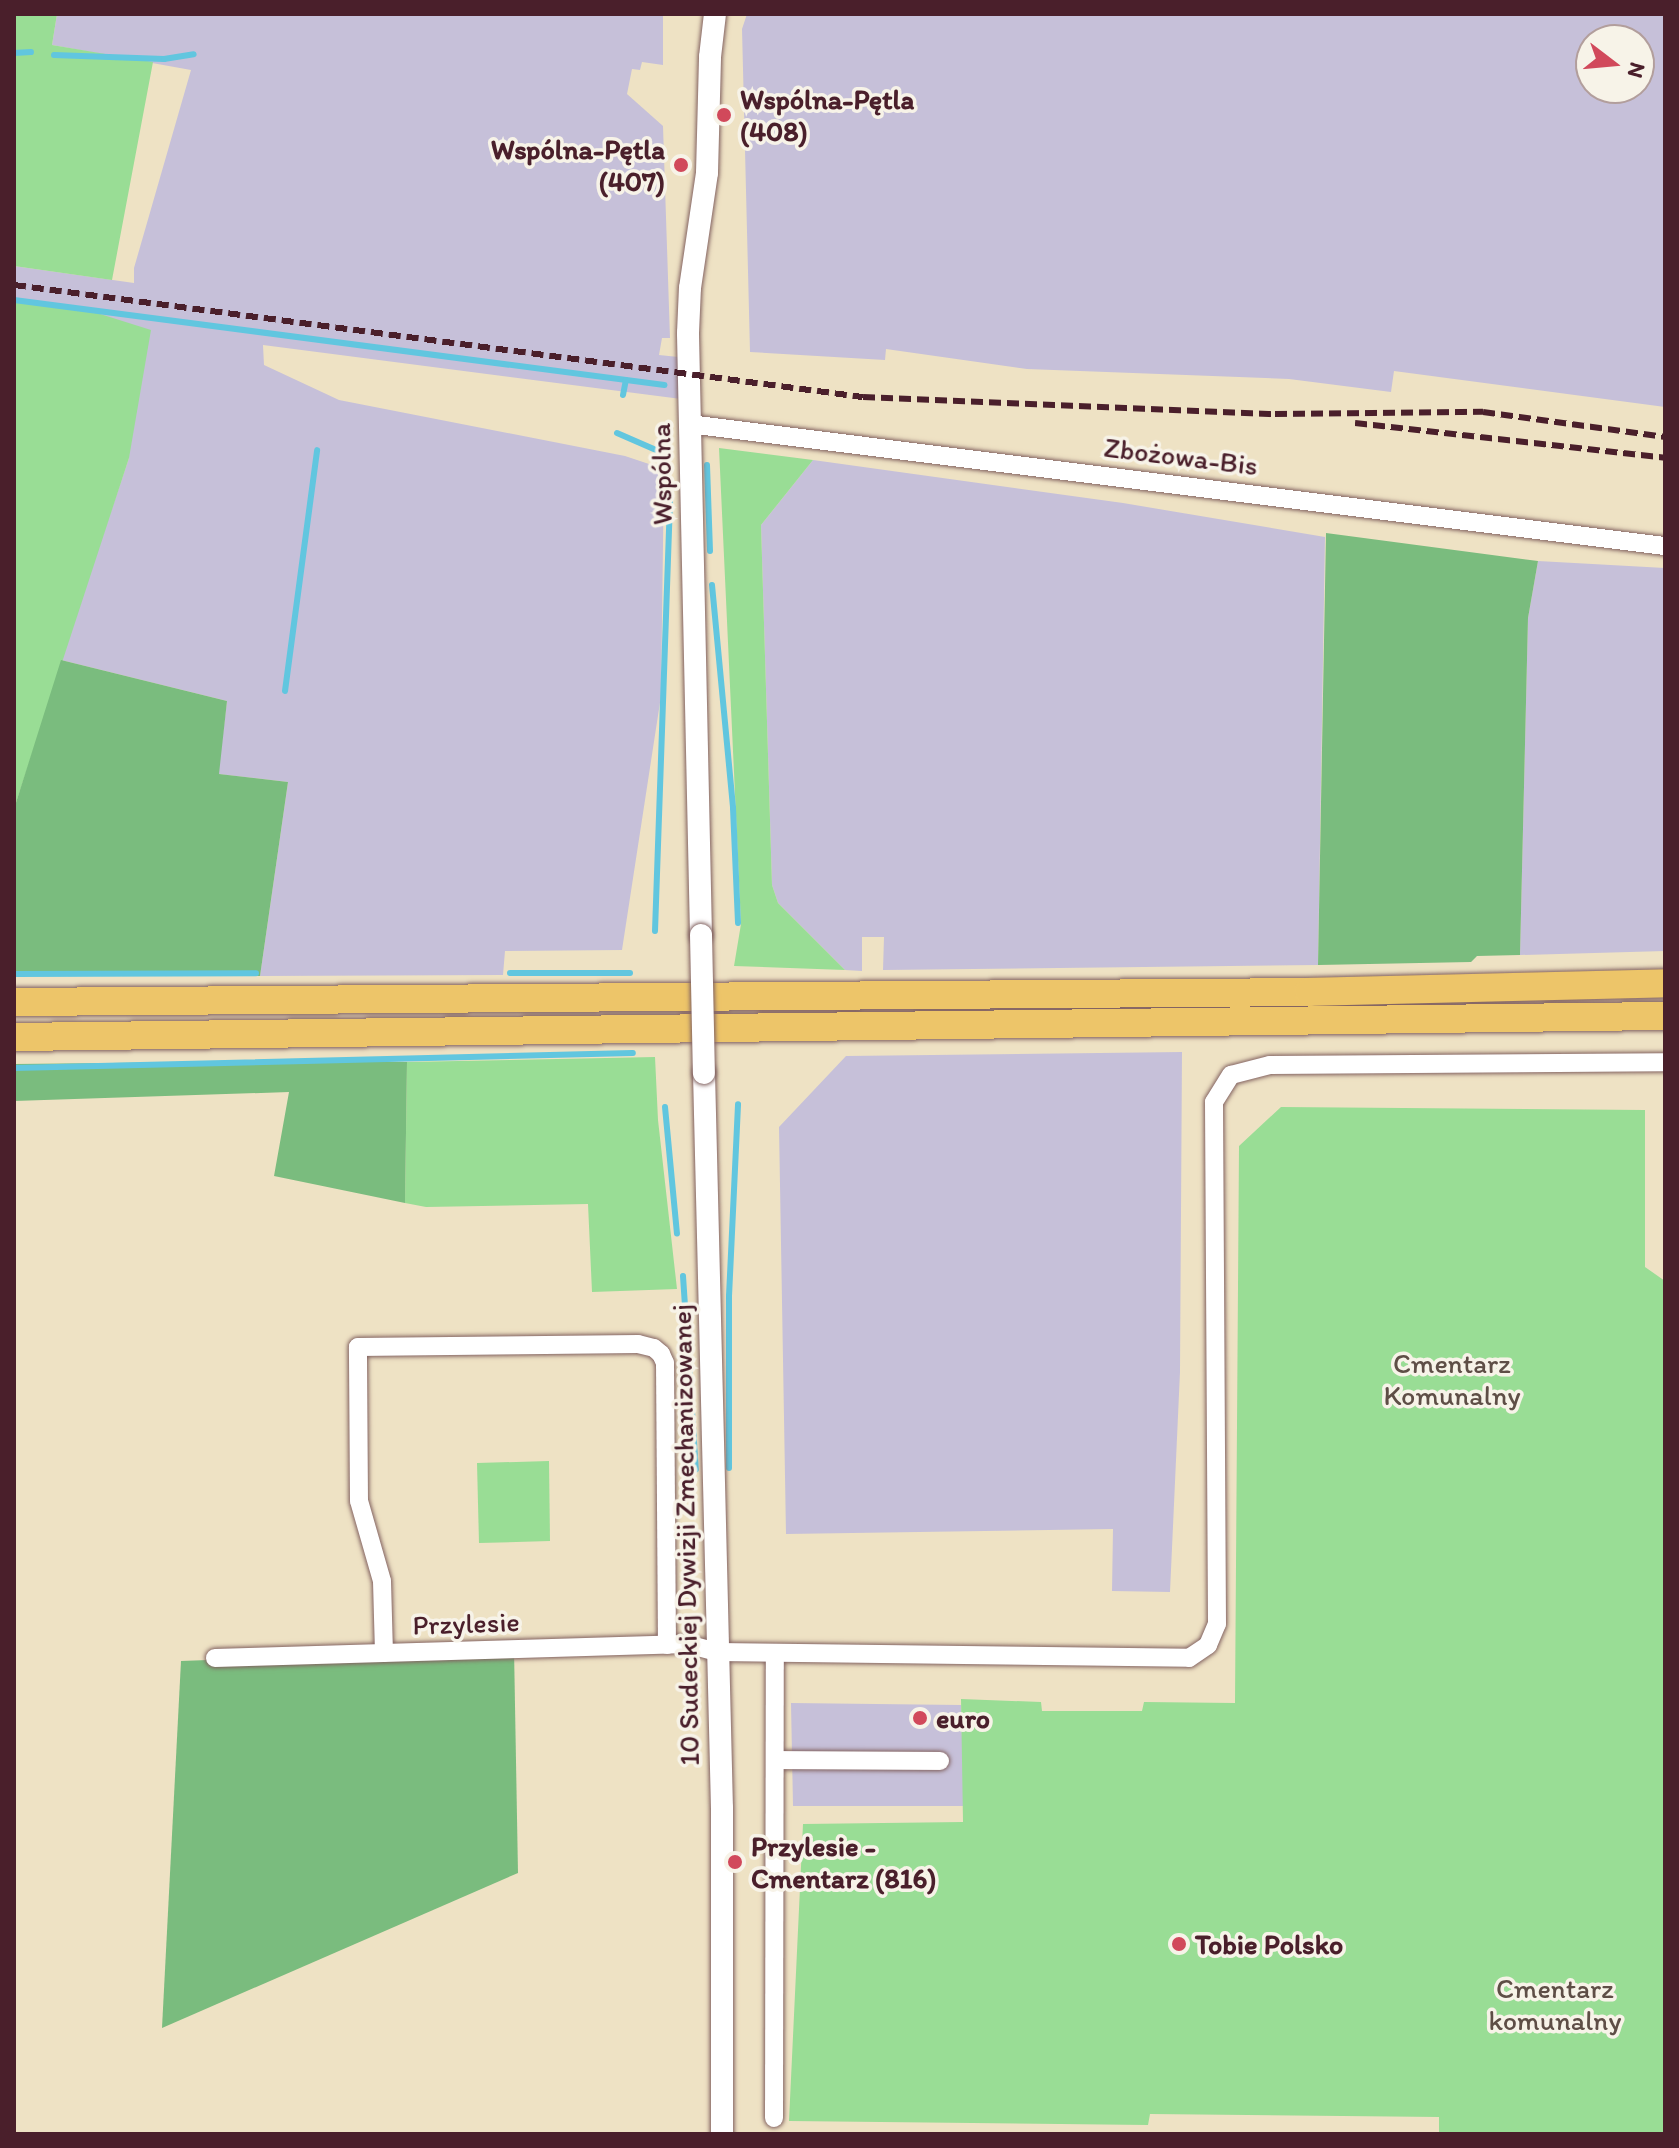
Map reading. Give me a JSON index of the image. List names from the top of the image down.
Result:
{
  "streets": {
    "street": [
      "Zbożowa-Bis",
      "Wspólna",
      "10 Sudeckiej Dywizji Zmechanizowanej",
      "Przylesie"
    ]
  },
  "crossings": [
    ["Zbożowa-Bis", "Wspólna"],
    ["Wspólna", "10 Sudeckiej Dywizji Zmechanizowanej"],
    ["10 Sudeckiej Dywizji Zmechanizowanej", "Przylesie"]
  ],
  "parks": ["Cmentarz Komunalny", "Cmentarz komunalny"],
  "places": [
    "Wspólna-Pętla (408)",
    "Wspólna-Pętla (407)",
    "euro",
    "Przylesie - Cmentarz (816)",
    "Tobie Polsko"
  ],
  "north": "right"
}
